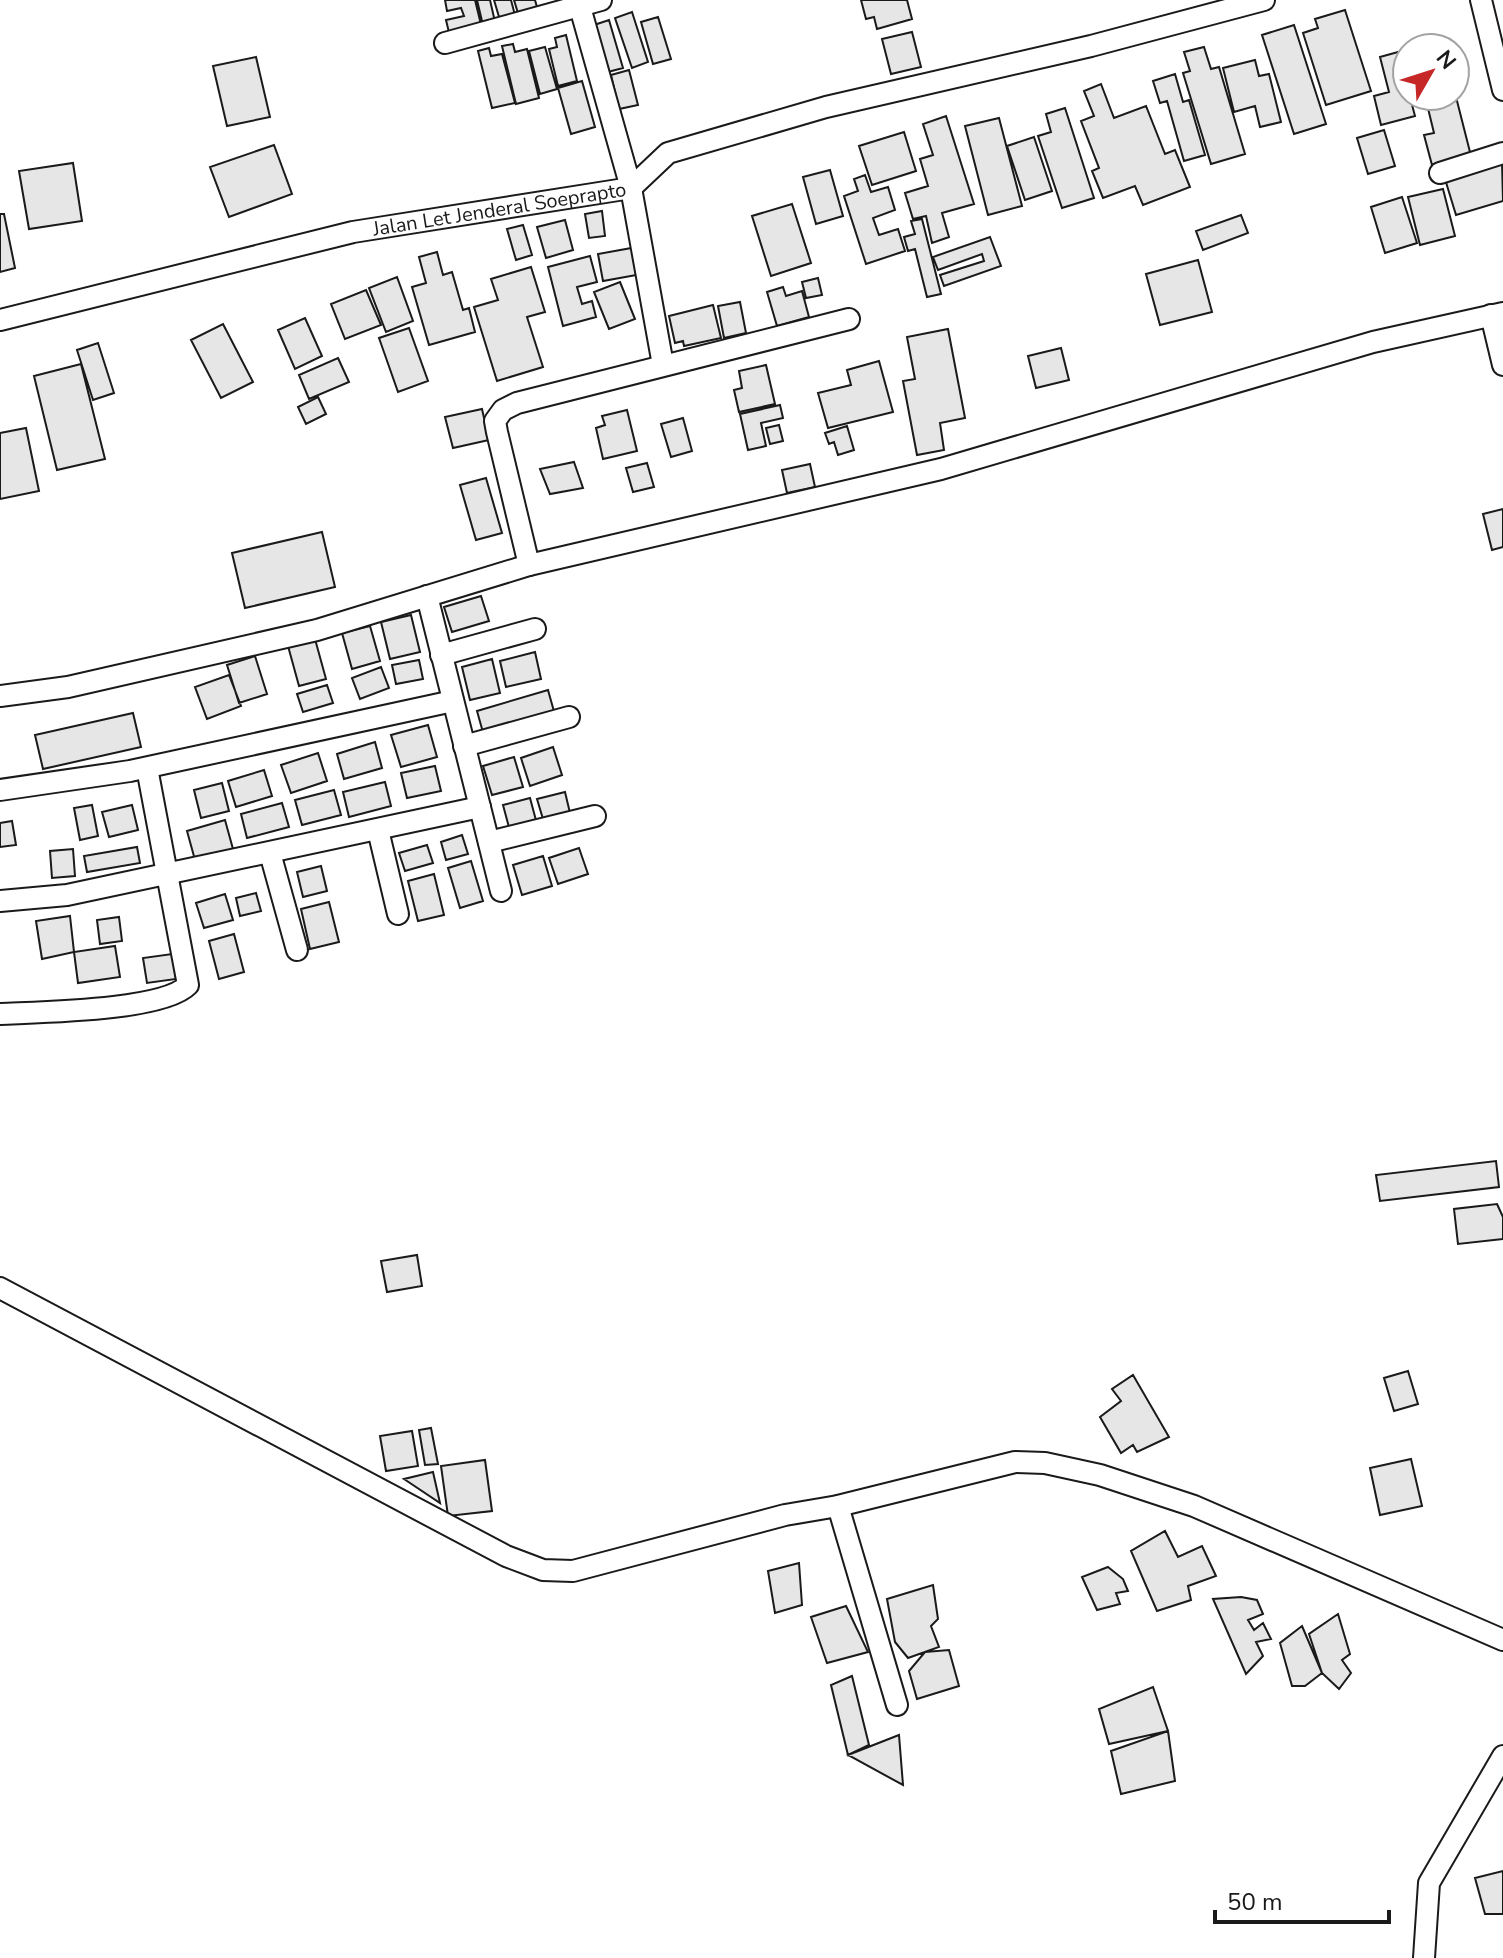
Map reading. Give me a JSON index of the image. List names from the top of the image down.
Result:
{
  "streets": {
    "street": ["Jalan Let Jenderal Soeprapto"]
  },
  "scale_bar": "50 m",
  "north": "top right"
}
